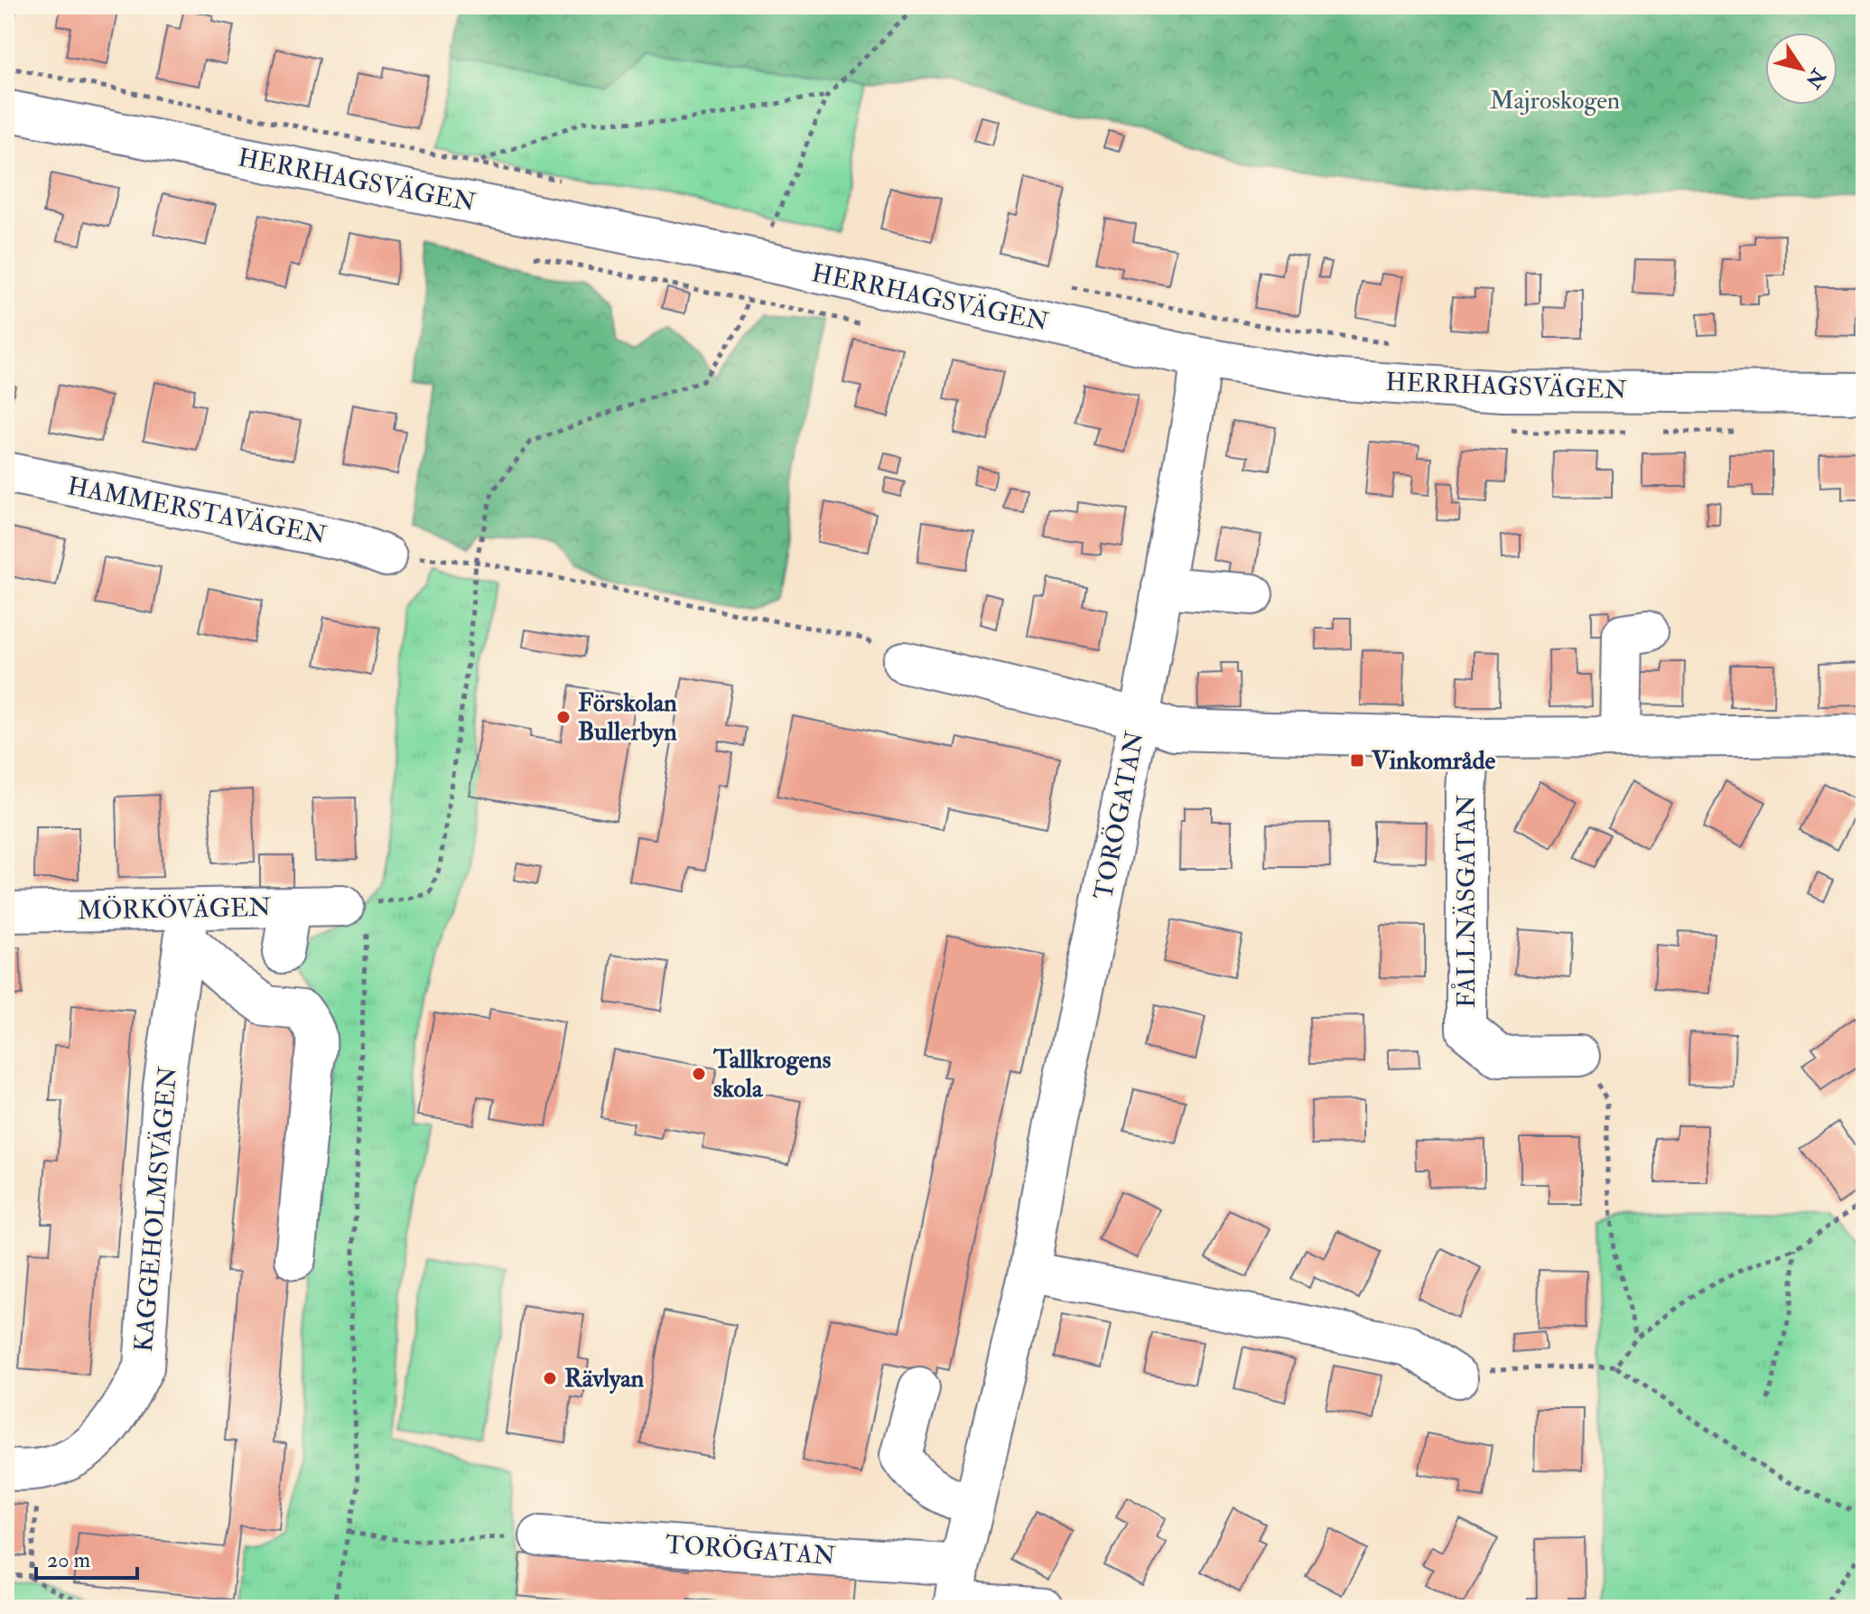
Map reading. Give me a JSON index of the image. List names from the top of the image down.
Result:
{
  "streets": {
    "street": [
      "HERRHAGSVÄGEN",
      "HAMMERSTAVÄGEN",
      "TORÖGATAN",
      "FÅLLNÄSGATAN",
      "MÖRKÖVÄGEN",
      "KAGGEHOLMSVÄGEN"
    ]
  },
  "crossings": [
    ["HERRHAGSVÄGEN", "TORÖGATAN"],
    ["MÖRKÖVÄGEN", "KAGGEHOLMSVÄGEN"]
  ],
  "parks": ["Majroskogen"],
  "places": {
    "other": ["Förskolan Bullerbyn", "Tallkrogens skola", "Rävlyan"],
    "transit": ["Vinkområde"]
  },
  "scale_bar": "20 m",
  "north": "bottom right"
}
